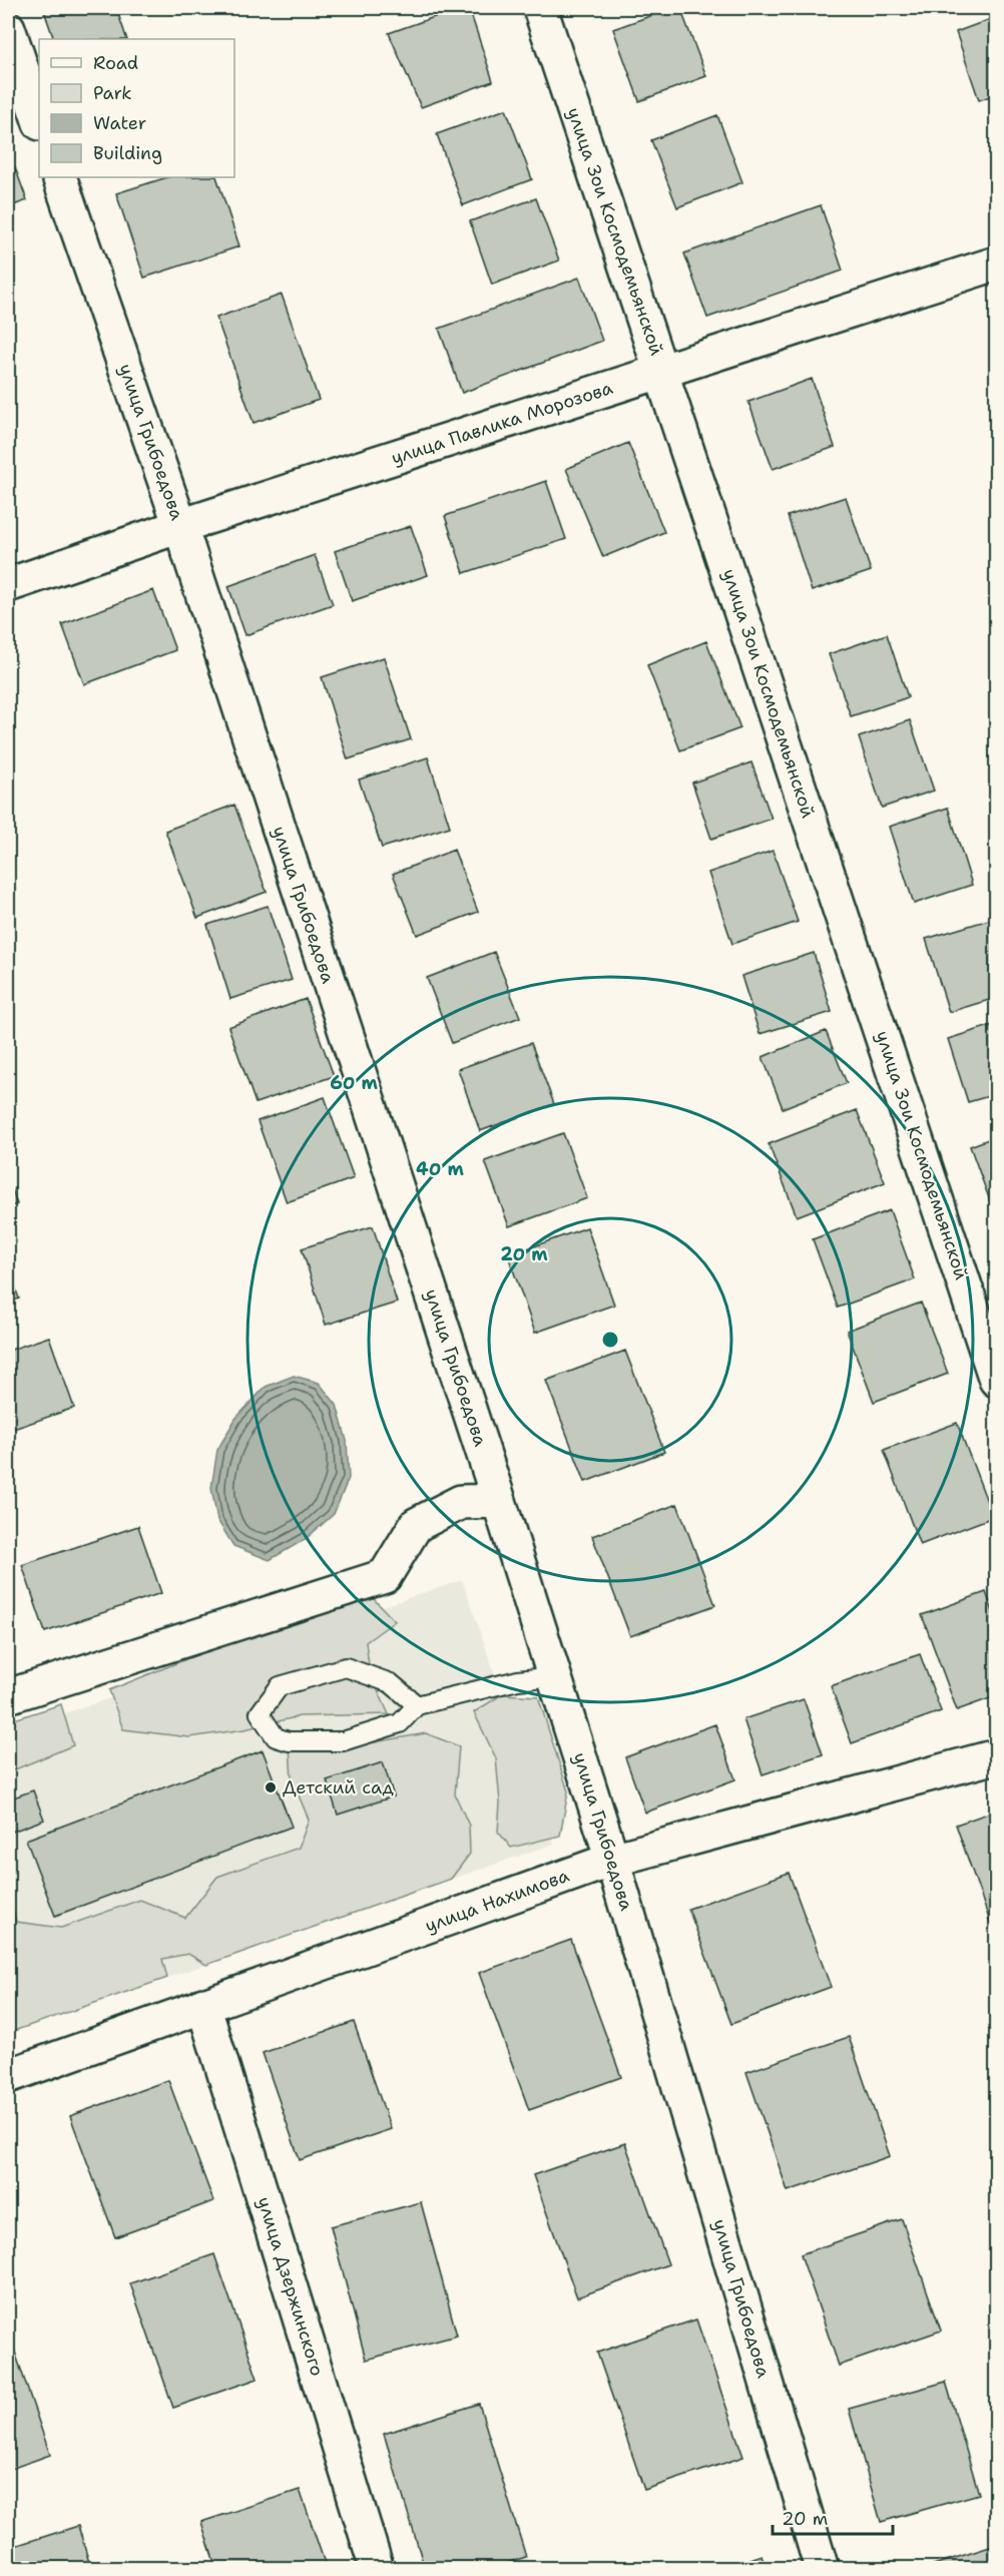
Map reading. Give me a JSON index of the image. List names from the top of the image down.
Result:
{
  "streets": {
    "street": [
      "улица Зои Космодемьянской",
      "улица Павлика Морозова",
      "улица Грибоедова",
      "улица Нахимова",
      "улица Дзержинского"
    ]
  },
  "crossings": [
    ["улица Зои Космодемьянской", "улица Павлика Морозова"],
    ["улица Павлика Морозова", "улица Грибоедова"],
    ["улица Грибоедова", "улица Нахимова"],
    ["улица Нахимова", "улица Дзержинского"]
  ],
  "places": ["Детский сад"],
  "legend": [
    "Road",
    "Park",
    "Water",
    "Building"
  ],
  "scale_bar": "20 m",
  "rings": ["60 m", "40 m", "20 m"]
}
